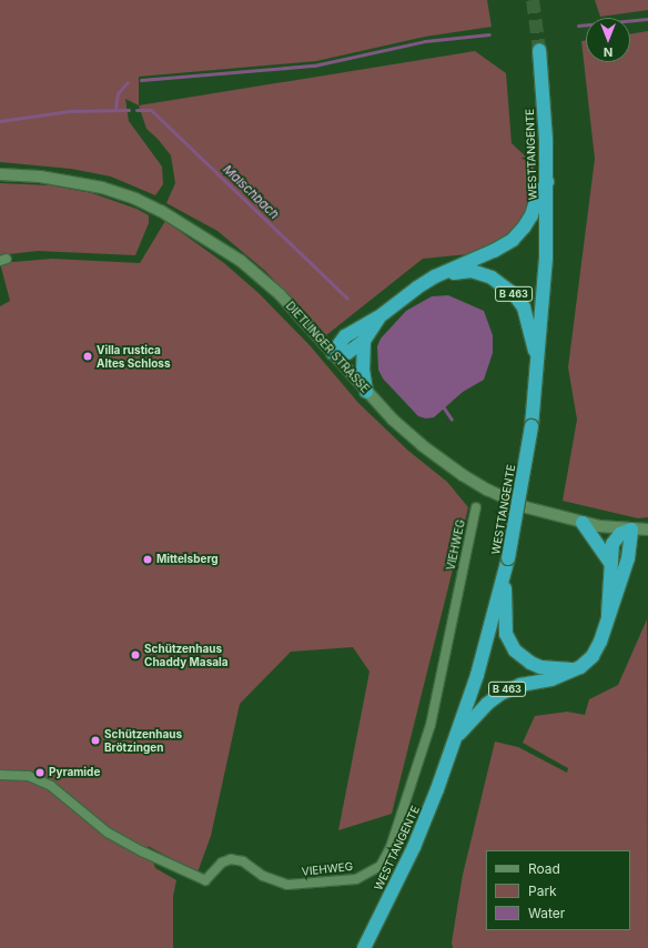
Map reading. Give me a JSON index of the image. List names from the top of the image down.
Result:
{
  "streets": {
    "highway": ["WESTTANGENTE", "B 463"],
    "main road": ["DIETLINGER STRASSE"],
    "street": ["VIEHWEG"]
  },
  "crossings": [
    ["WESTTANGENTE", "B 463"],
    ["B 463", "DIETLINGER STRASSE"]
  ],
  "water": ["Malschbach"],
  "places": [
    "Villa rustica Altes Schloss",
    "Mittelsberg",
    "Schützenhaus Chaddy Masala",
    "Schützenhaus Brötzingen",
    "Pyramide"
  ],
  "legend": ["Road", "Park", "Water"],
  "north": "bottom"
}
